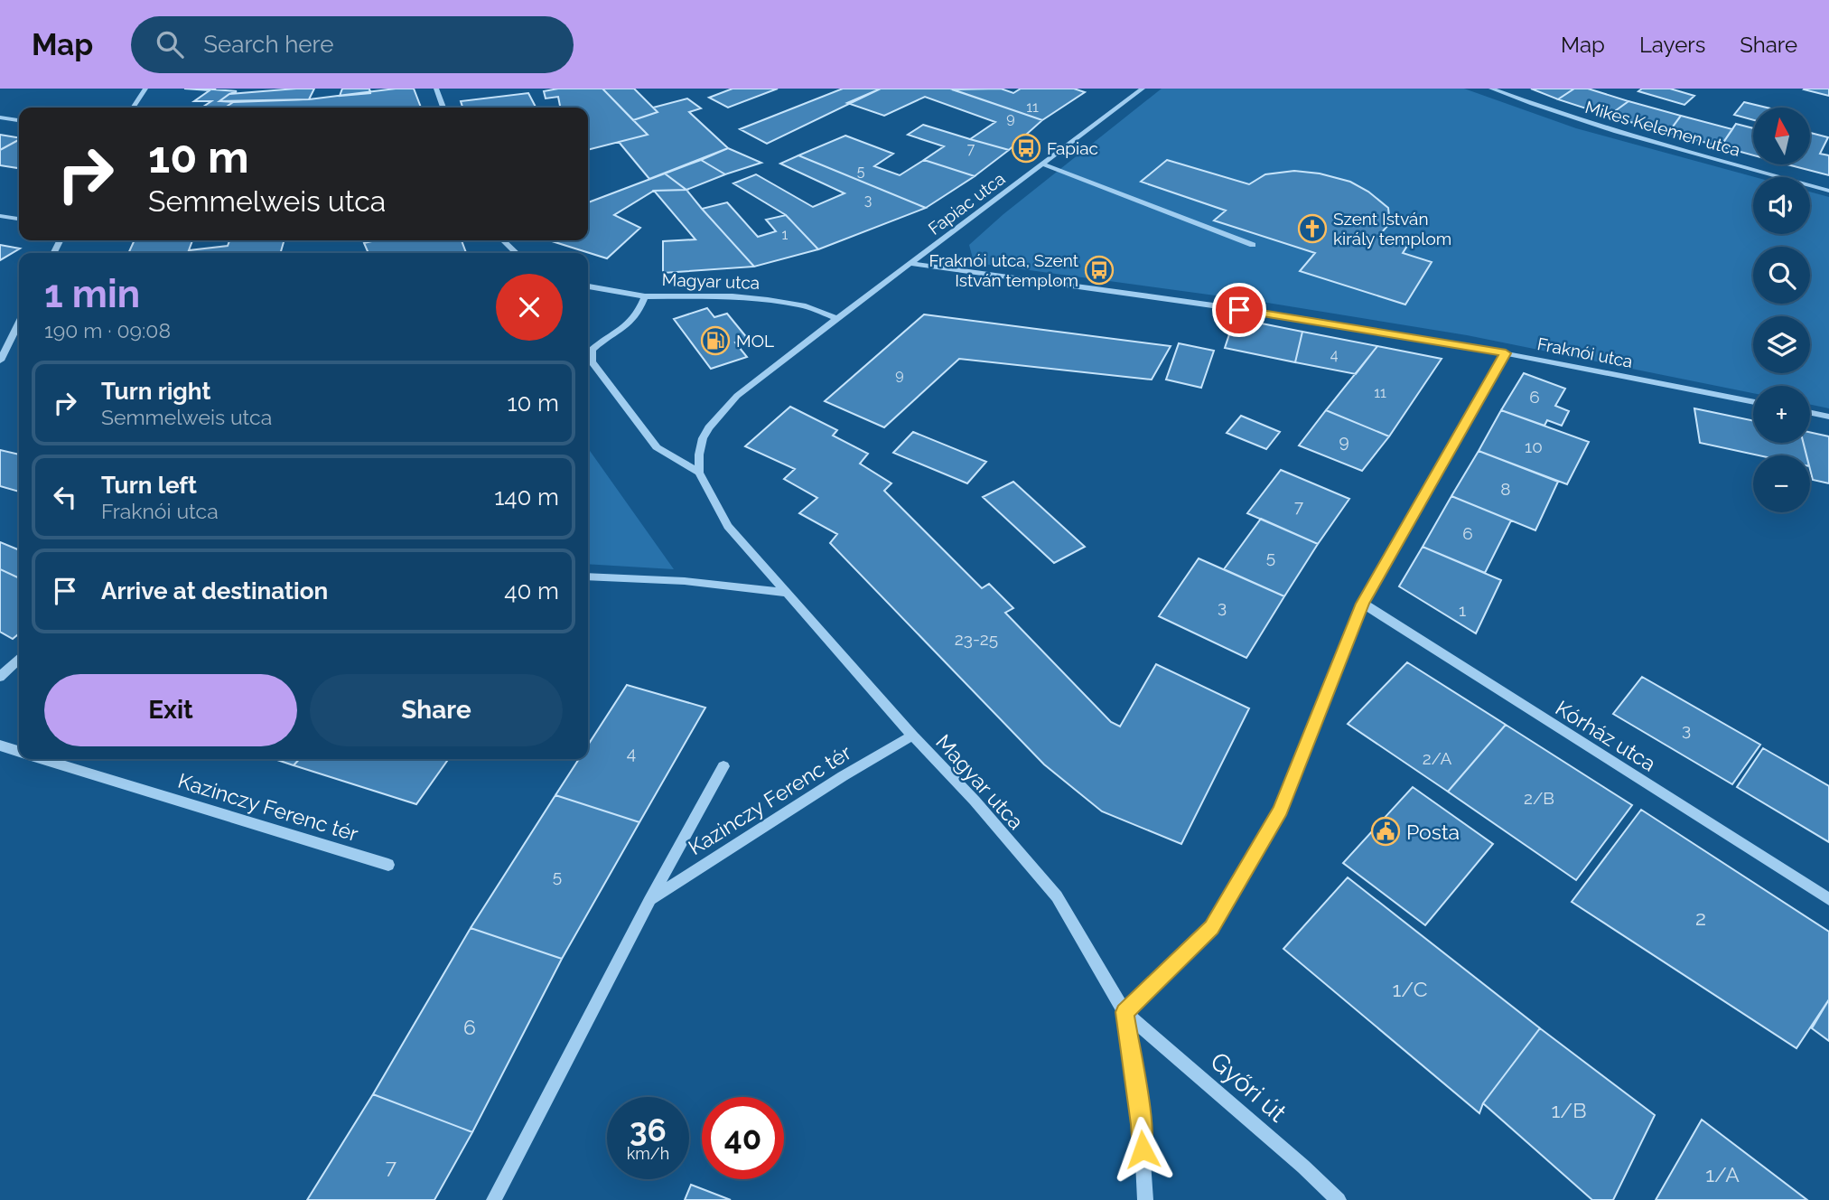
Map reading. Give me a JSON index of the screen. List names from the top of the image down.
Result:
{
  "streets": {
    "street": [
      "Mikes Kelemen utca",
      "Fapiac utca",
      "Magyar utca",
      "Fraknói utca",
      "Kórház utca",
      "Kazinczy Ferenc tér",
      "Győri út"
    ]
  },
  "crossings": [
    ["Fapiac utca", "Magyar utca"],
    ["Fapiac utca", "Fraknói utca"],
    ["Magyar utca", "Kazinczy Ferenc tér"],
    ["Magyar utca", "Győri út"]
  ],
  "places": {
    "bus stop": ["Fapiac", "Fraknói utca, Szent István templom"],
    "church": ["Szent István király templom"],
    "fuel station": ["MOL"],
    "public building": ["Posta"]
  },
  "house_numbers": [
    "11",
    "9",
    "7",
    "5",
    "3",
    "1",
    "4",
    "9",
    "11",
    "6",
    "9",
    "10",
    "8",
    "7",
    "6",
    "5",
    "3",
    "1",
    "23-25",
    "3",
    "4",
    "2/A",
    "2/B",
    "5",
    "2",
    "1/C",
    "6",
    "1/B",
    "7",
    "1/A"
  ],
  "north": "top",
  "page": {
    "header": "Map",
    "search": "Search here",
    "nav": ["Map", "Layers", "Share"],
    "map_buttons": ["+", "−"],
    "turn": ["10 m", "Semmelweis utca"],
    "heading": ["1 min", "190 m · 09:08"],
    "list": [
      {
        "name": "Turn right",
        "note": "Semmelweis utca",
        "value": "10 m"
      },
      {
        "name": "Turn left",
        "note": "Fraknói utca",
        "value": "140 m"
      },
      {
        "name": "Arrive at destination",
        "value": "40 m"
      }
    ],
    "buttons": ["Exit", "Share"],
    "speed": "36 km/h",
    "limit": "40"
  }
}
